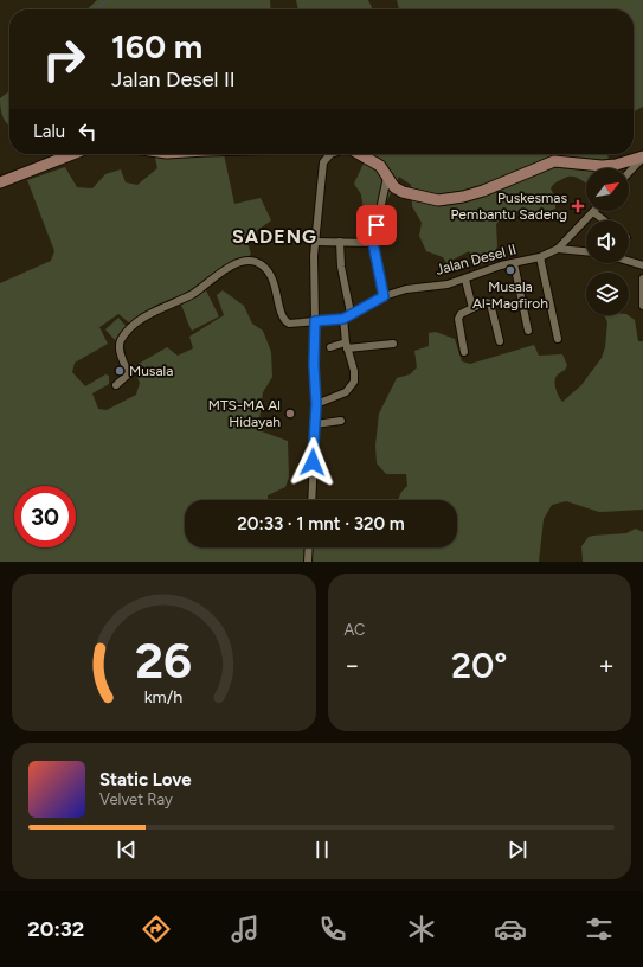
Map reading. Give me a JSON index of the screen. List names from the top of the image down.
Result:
{
  "streets": {
    "street": ["Jalan Desel II"]
  },
  "districts": ["SADENG"],
  "places": {
    "health": ["Puskesmas Pembantu Sadeng"],
    "other": ["Musala Al-Magfiroh", "Musala", "MTS-MA Al Hidayah"]
  },
  "north": "top right",
  "page": {
    "turn": ["160 m", "Jalan Desel II"],
    "then": "Lalu",
    "limit": "30",
    "trip": "20:33 · 1 mnt · 320 m",
    "tile": "AC",
    "heat": ["−", "20°", "+"],
    "song": ["Static Love", "Velvet Ray"],
    "tabs": "20:32",
    "gauge": ["26", "km/h"]
  }
}
